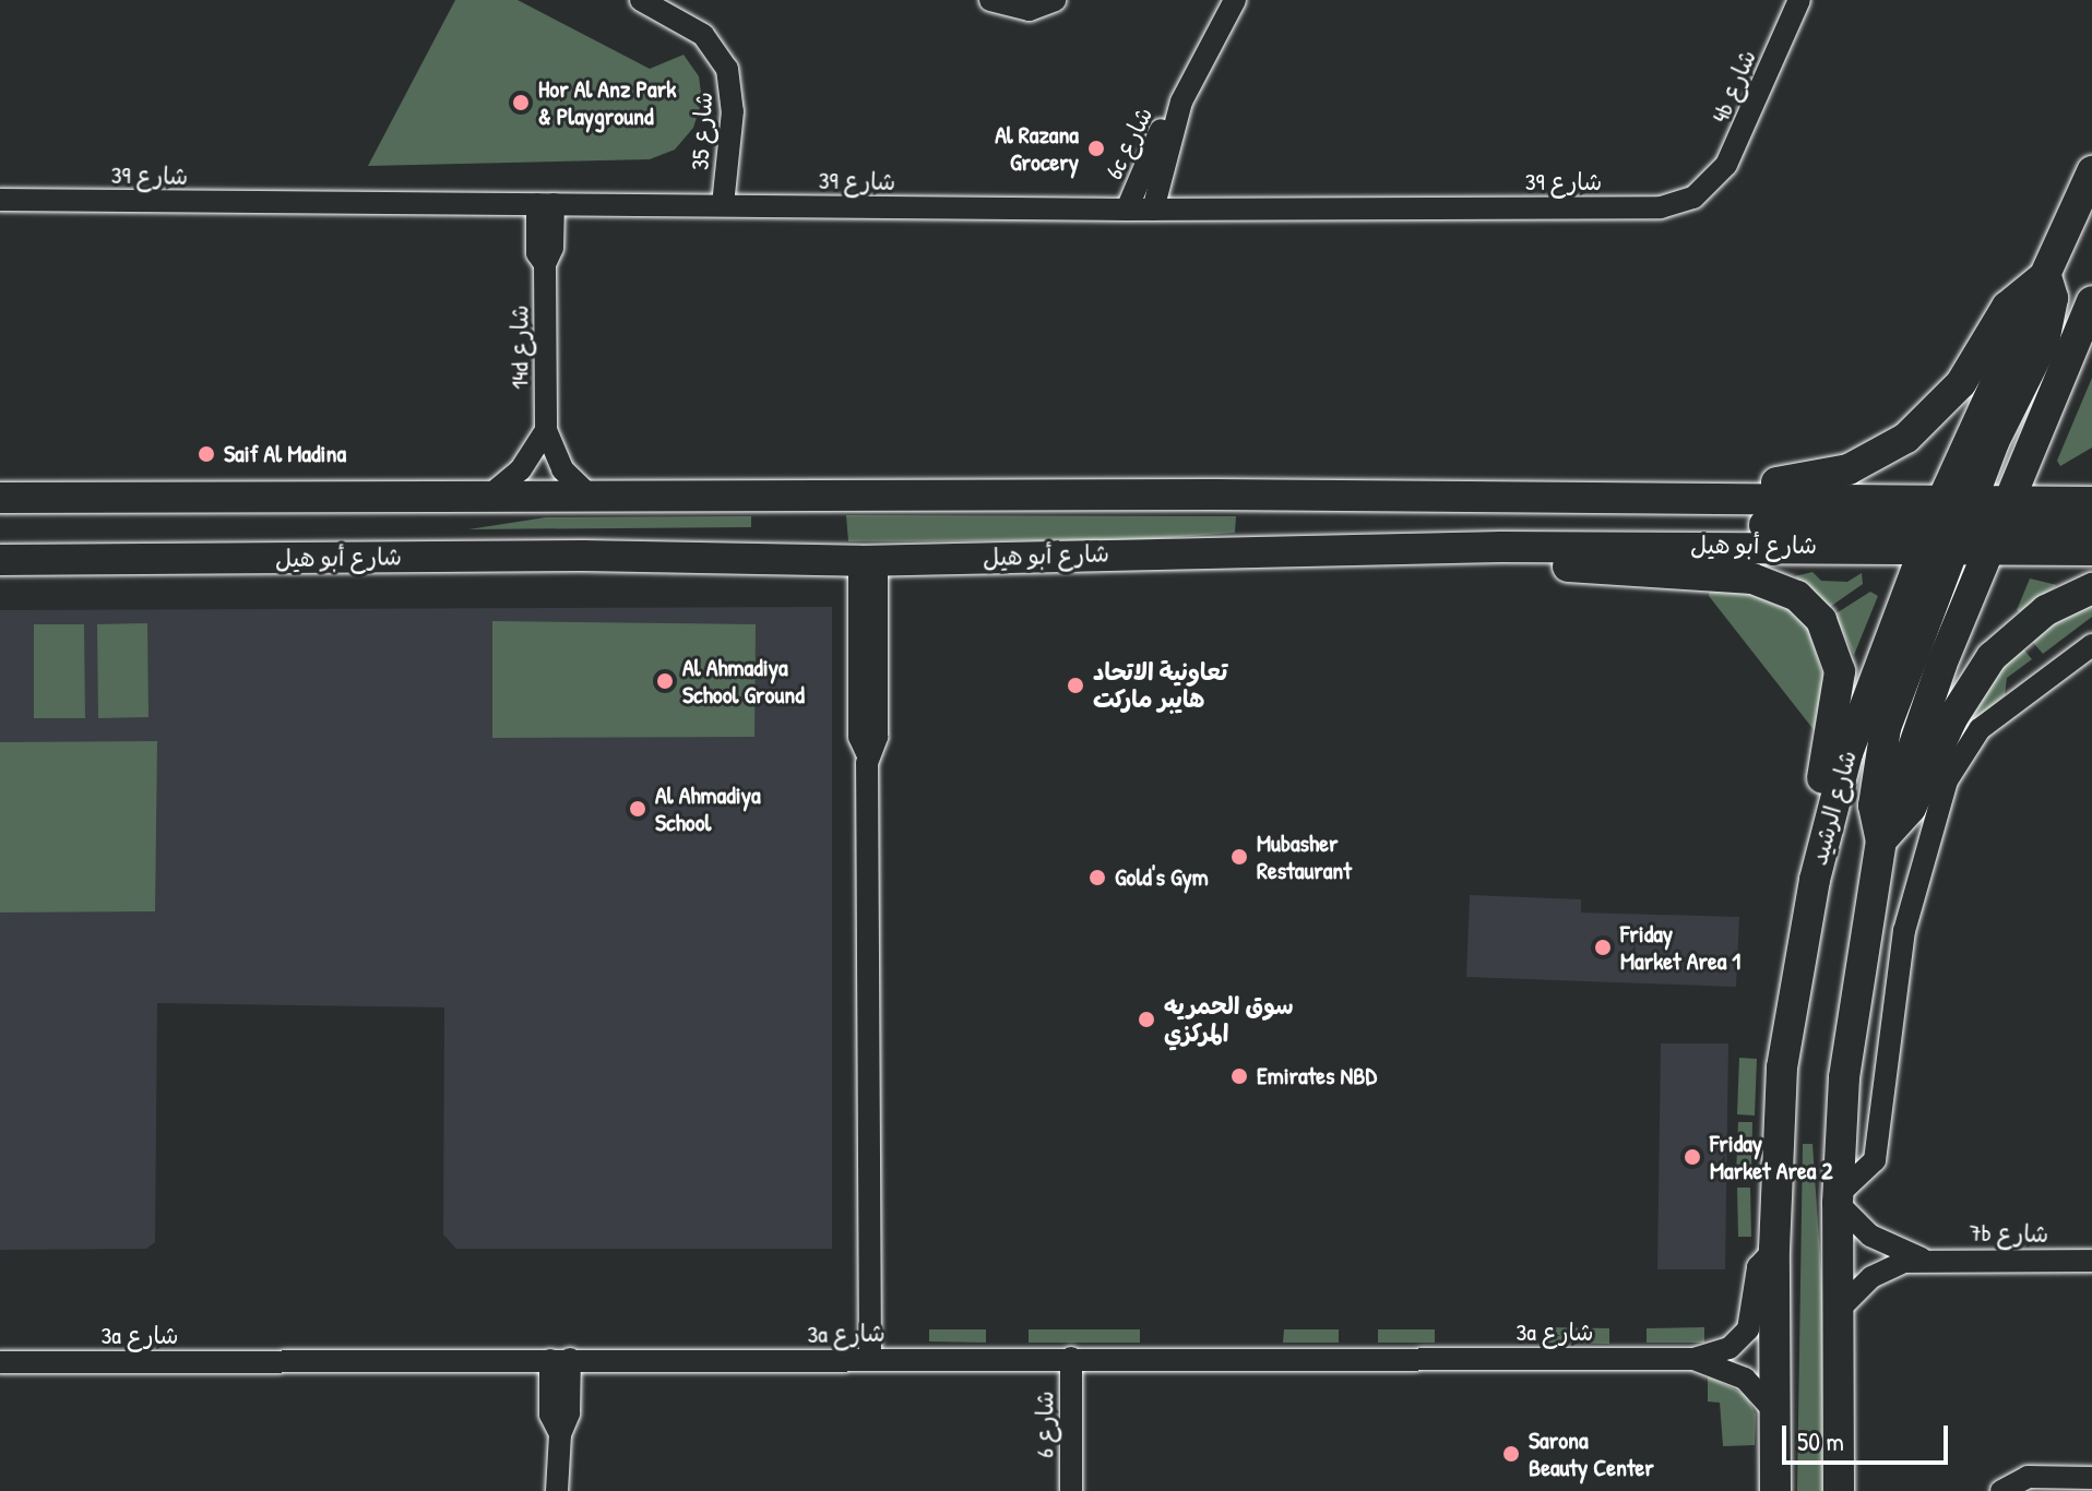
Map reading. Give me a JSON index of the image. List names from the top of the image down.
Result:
{
  "streets": {
    "main road": ["شارع أبو هيل", "شارع الرشيد"],
    "street": [
      "4b شارع",
      "شارع 35",
      "6c شارع",
      "شارع 39",
      "14d شارع",
      "7b شارع",
      "3a شارع",
      "شارع 6"
    ]
  },
  "crossings": [
    ["4b شارع", "شارع 39"],
    ["شارع 35", "شارع 39"],
    ["6c شارع", "شارع 39"],
    ["شارع 39", "14d شارع"],
    ["14d شارع", "شارع أبو هيل"],
    ["شارع أبو هيل", "شارع الرشيد"],
    ["شارع الرشيد", "3a شارع"],
    ["3a شارع", "شارع 6"]
  ],
  "places": [
    "Hor Al Anz Park & Playground",
    "Al Razana Grocery",
    "Saif Al Madina",
    "Al Ahmadiya School Ground",
    "تعاونية الاتحاد هايبر ماركت",
    "Al Ahmadiya School",
    "Mubasher Restaurant",
    "Gold's Gym",
    "Friday Market Area 1",
    "سوق الحمريه المركزي",
    "Emirates NBD",
    "Friday Market Area 2",
    "Sarona Beauty Center"
  ],
  "scale_bar": "50 m"
}
